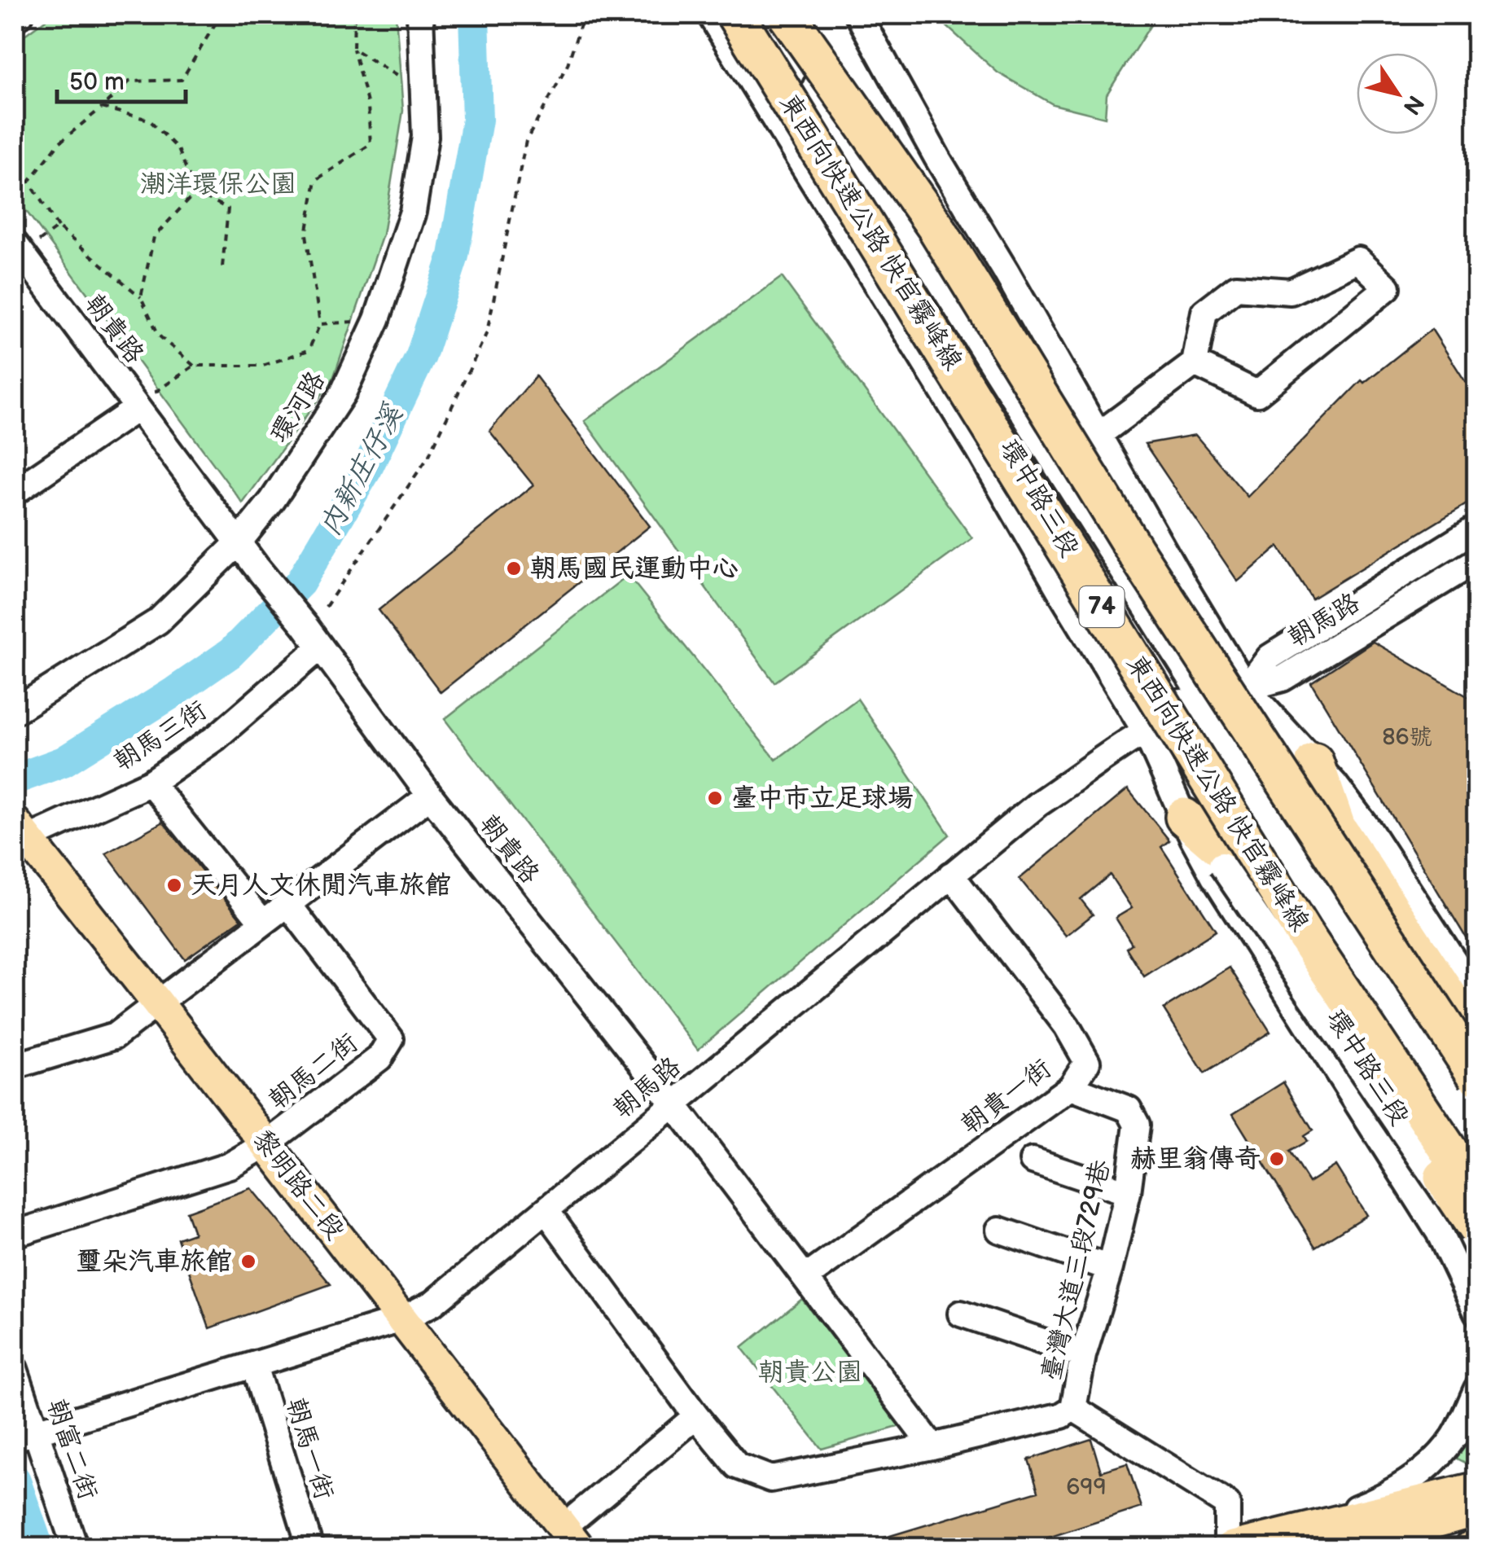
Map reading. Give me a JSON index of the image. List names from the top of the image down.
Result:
{
  "streets": {
    "highway": ["東西向快速公路 快官霧峰線", "74"],
    "main road": ["黎明路二段"],
    "street": [
      "朝貴路",
      "環河路",
      "環中路三段",
      "朝馬路",
      "朝馬三街",
      "朝馬二街",
      "朝貴一街",
      "臺灣大道三段729巷",
      "朝馬一街",
      "朝富二街"
    ]
  },
  "crossings": [
    ["東西向快速公路 快官霧峰線", "環中路三段"],
    ["朝貴路", "環河路"],
    ["朝貴路", "朝馬路"],
    ["朝貴路", "朝馬三街"],
    ["環中路三段", "朝馬路"],
    ["朝馬路", "朝貴一街"],
    ["朝馬路", "黎明路二段"],
    ["朝馬路", "朝馬一街"],
    ["朝馬路", "朝富二街"],
    ["朝馬三街", "黎明路二段"],
    ["朝馬二街", "黎明路二段"],
    ["朝貴一街", "臺灣大道三段729巷"]
  ],
  "water": ["內新庄仔溪"],
  "parks": ["潮洋環保公園", "朝貴公園"],
  "places": [
    "朝馬國民運動中心",
    "臺中市立足球場",
    "天月人文休閒汽車旅館",
    "赫里翁傳奇",
    "璽朵汽車旅館"
  ],
  "house_numbers": ["86號", "699"],
  "scale_bar": "50 m",
  "north": "bottom right"
}
